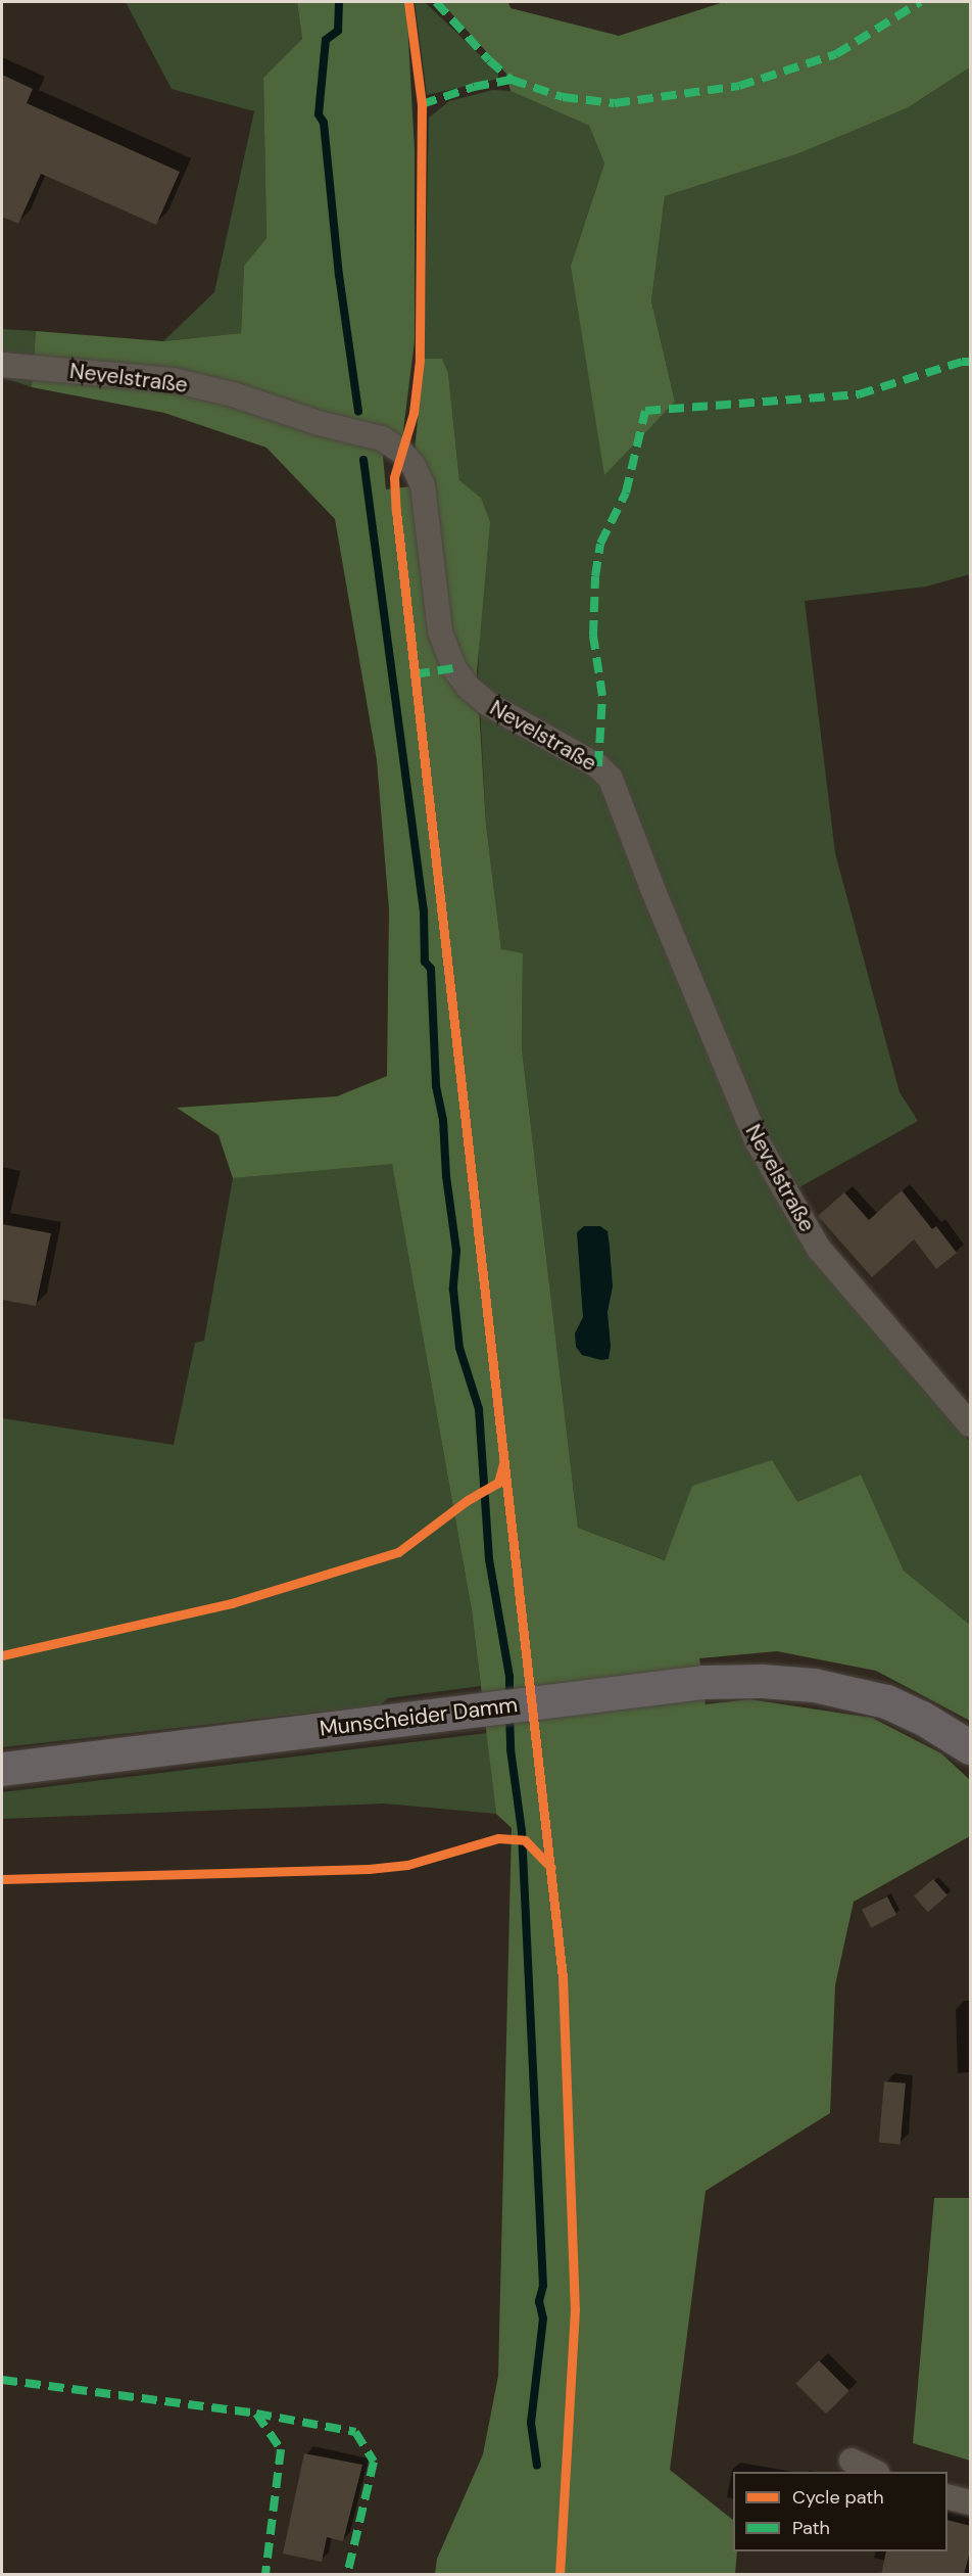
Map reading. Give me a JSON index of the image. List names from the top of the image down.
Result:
{
  "streets": {
    "main road": ["Munscheider Damm"],
    "street": ["Nevelstraße"]
  },
  "legend": ["Cycle path", "Path"]
}
